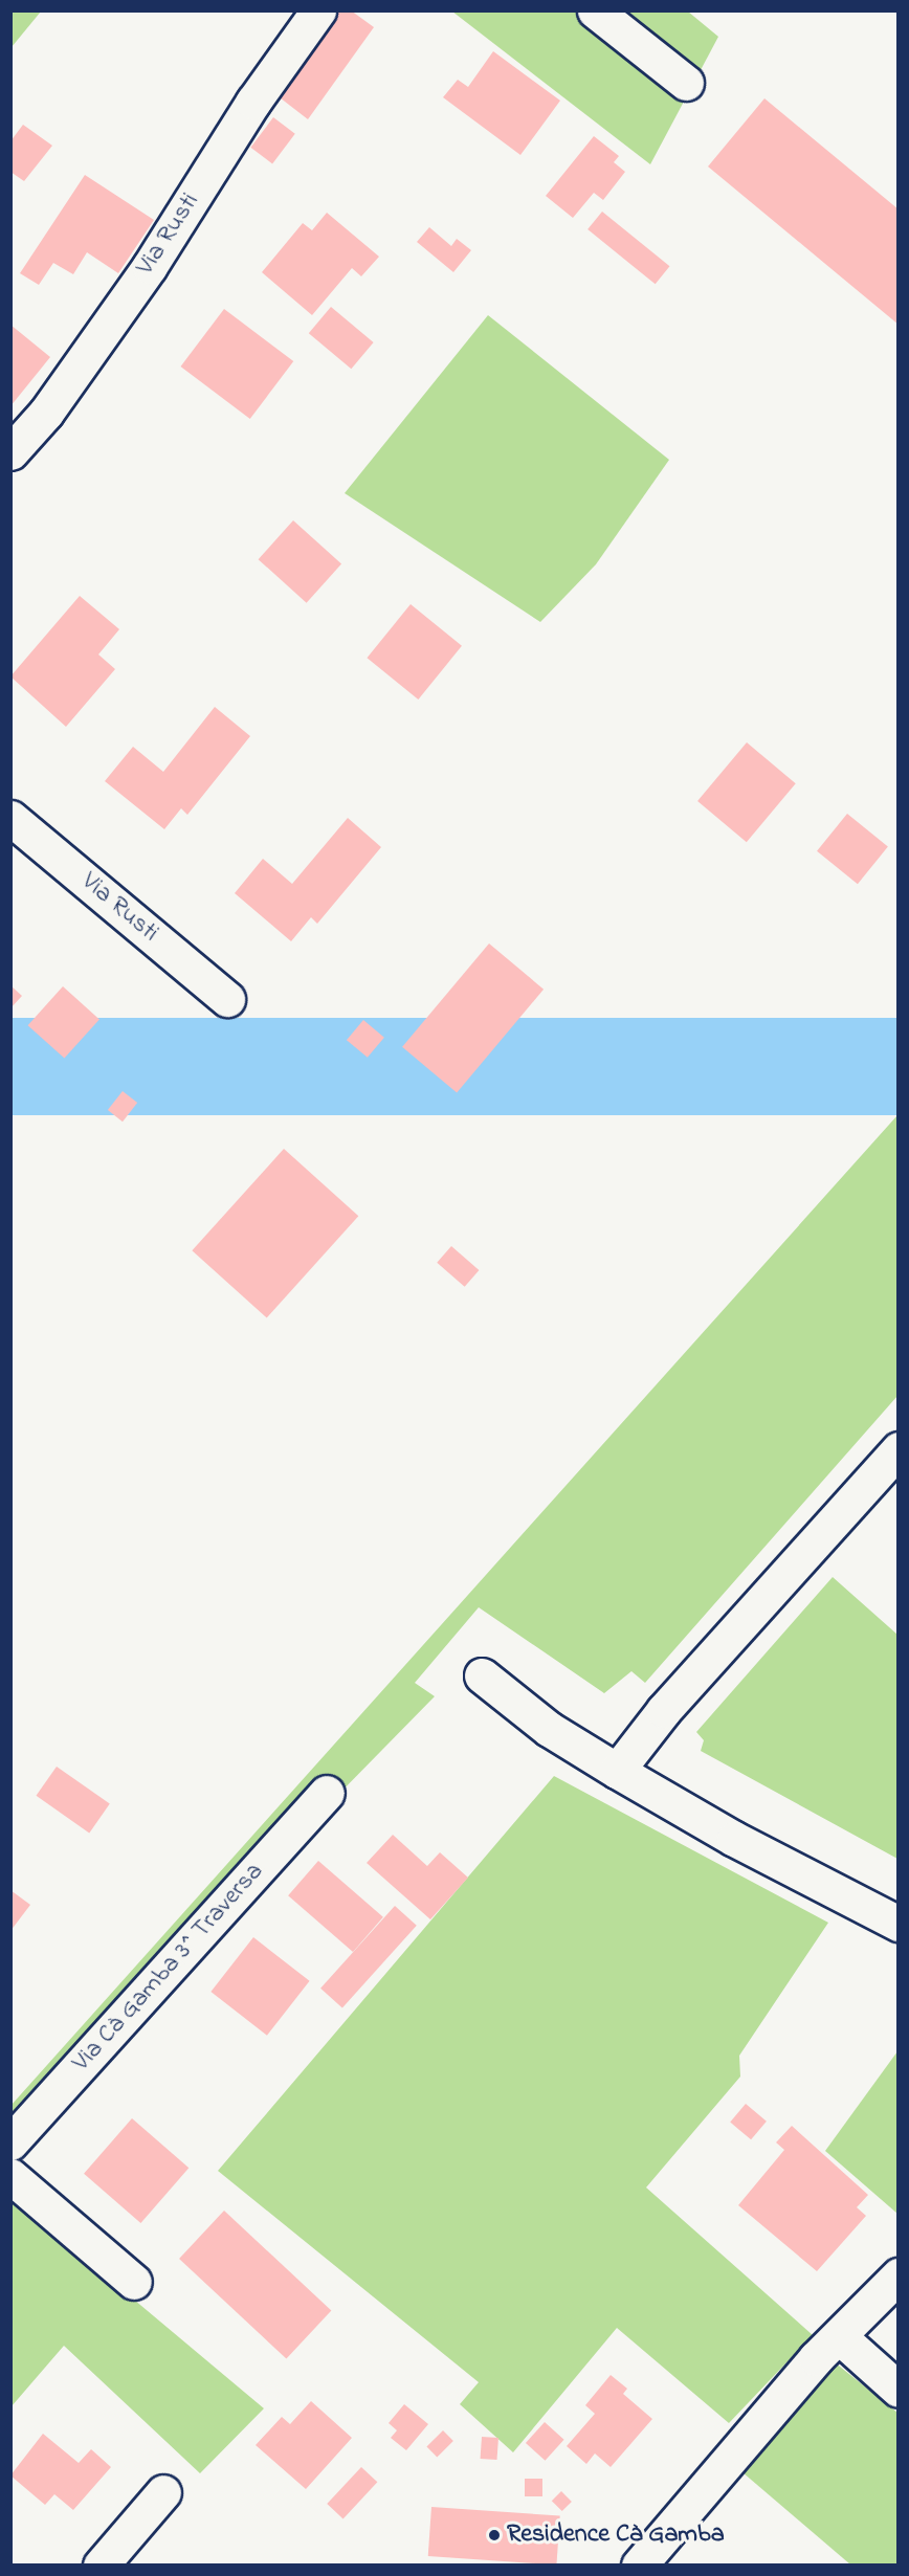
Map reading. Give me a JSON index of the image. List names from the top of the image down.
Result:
{
  "streets": {
    "street": ["Via Rusti", "Via Cà Gamba 3^ Traversa"]
  },
  "places": ["Residence Cà Gamba"]
}
